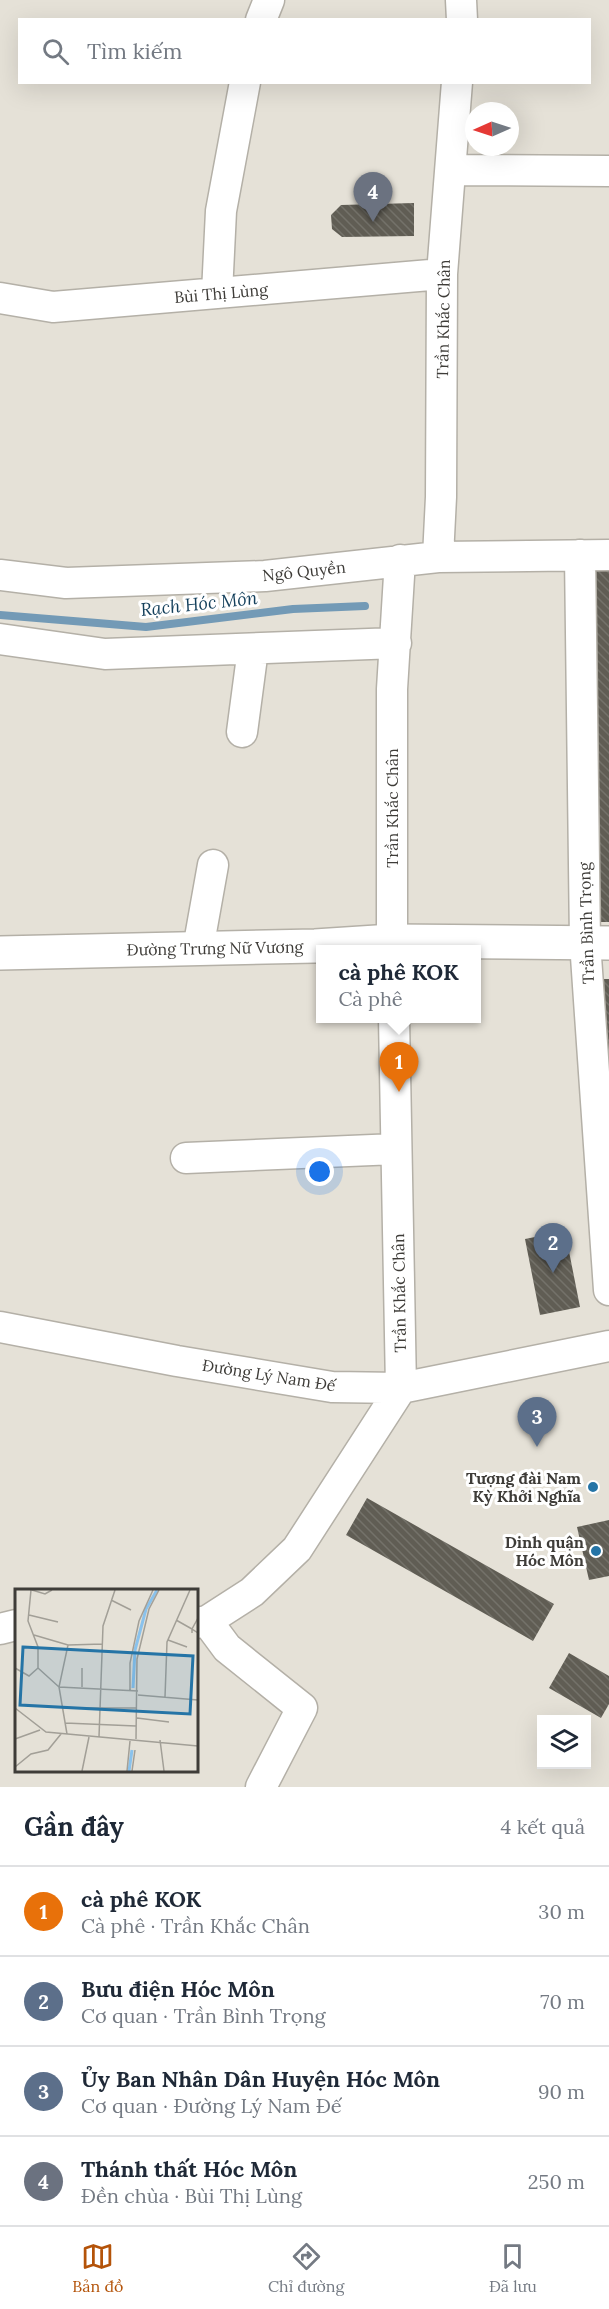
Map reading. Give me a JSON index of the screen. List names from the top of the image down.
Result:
{
  "streets": {
    "main road": ["Đường Trưng Nữ Vương"],
    "street": [
      "Bùi Thị Lùng",
      "Trần Khắc Chân",
      "Ngô Quyền",
      "Trần Bình Trọng",
      "Đường Lý Nam Đế"
    ]
  },
  "crossings": [
    ["Bùi Thị Lùng", "Trần Khắc Chân"],
    ["Trần Khắc Chân", "Ngô Quyền"],
    ["Trần Khắc Chân", "Đường Trưng Nữ Vương"],
    ["Trần Khắc Chân", "Đường Lý Nam Đế"],
    ["Ngô Quyền", "Trần Bình Trọng"],
    ["Trần Bình Trọng", "Đường Trưng Nữ Vương"]
  ],
  "water": ["Rạch Hóc Môn"],
  "places": ["Tượng đài Nam Kỳ Khởi Nghĩa", "Dinh quận Hóc Môn"],
  "north": "left",
  "page": {
    "search": "Tìm kiếm",
    "pins": [
      "4",
      "1",
      "2",
      "3"
    ],
    "popup": ["cà phê KOK", "Cà phê"],
    "heading": ["Gần đây", "4 kết quả"],
    "list": [
      {
        "mark": "1",
        "name": "cà phê KOK",
        "note": "Cà phê · Trần Khắc Chân",
        "value": "30 m"
      },
      {
        "mark": "2",
        "name": "Bưu điện Hóc Môn",
        "note": "Cơ quan · Trần Bình Trọng",
        "value": "70 m"
      },
      {
        "mark": "3",
        "name": "Ủy Ban Nhân Dân Huyện Hóc Môn",
        "note": "Cơ quan · Đường Lý Nam Đế",
        "value": "90 m"
      },
      {
        "mark": "4",
        "name": "Thánh thất Hóc Môn",
        "note": "Đền chùa · Bùi Thị Lùng",
        "value": "250 m"
      }
    ],
    "nav": ["Bản đồ", "Chỉ đường", "Đã lưu"]
  }
}
